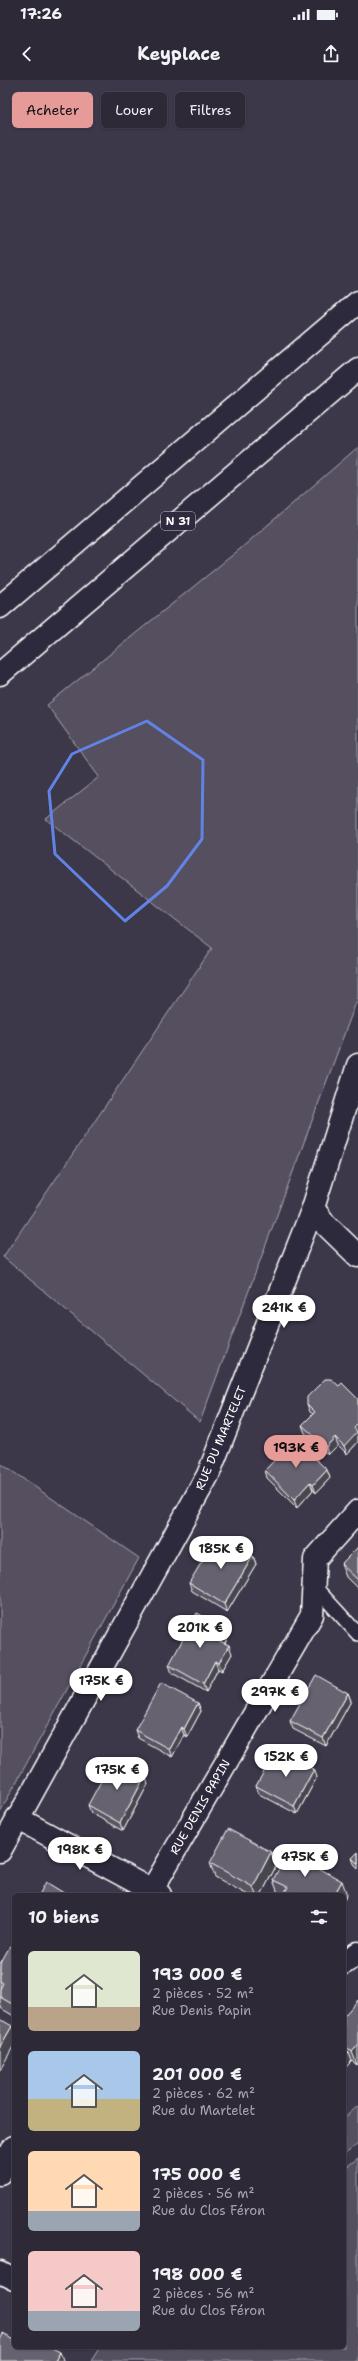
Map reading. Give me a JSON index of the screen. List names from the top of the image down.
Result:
{
  "streets": {
    "main road": ["N 31", "RUE DU MARTELET", "RUE DENIS PAPIN"]
  },
  "page": {
    "status": "17:26",
    "header": "Keyplace",
    "chip": ["Acheter", "Louer", "Filtres"],
    "price": [
      "241K €",
      "193K €",
      "185K €",
      "201K €",
      "175K €",
      "297K €",
      "152K €",
      "175K €",
      "198K €",
      "475K €"
    ],
    "heading": "10 biens",
    "list": [
      {
        "name": "193 000 €",
        "note": "2 pièces · 52 m² · Rue Denis Papin"
      },
      {
        "name": "201 000 €",
        "note": "2 pièces · 62 m² · Rue du Martelet"
      },
      {
        "name": "175 000 €",
        "note": "2 pièces · 56 m² · Rue du Clos Féron"
      },
      {
        "name": "198 000 €",
        "note": "2 pièces · 56 m² · Rue du Clos Féron"
      }
    ]
  }
}
